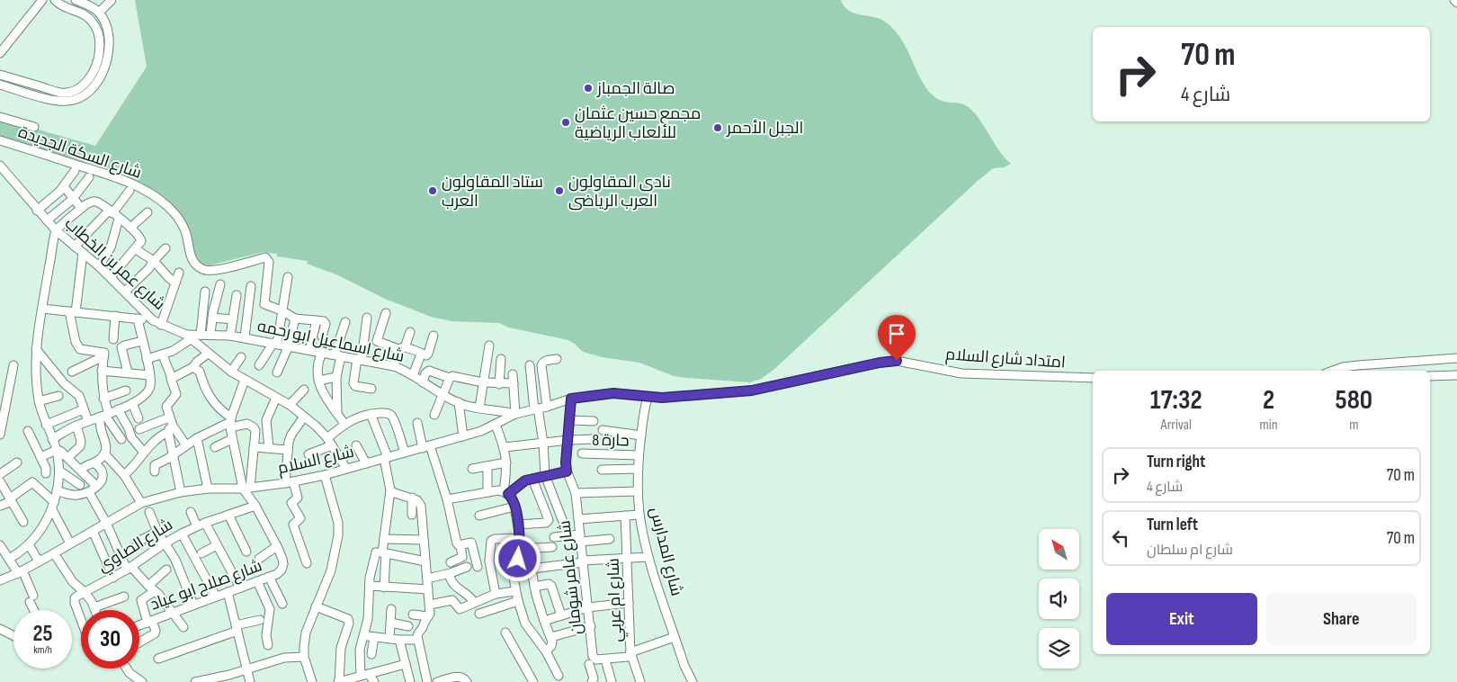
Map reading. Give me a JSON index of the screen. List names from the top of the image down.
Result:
{
  "streets": {
    "street": [
      "شارع السكة الجديدة",
      "شارع عمر بن الخطاب",
      "شارع اسماعيل ابو رحمه",
      "امتداد شارع السلام",
      "حارة 8",
      "شارع السلام",
      "شارع الصاوي",
      "شارع المدارس",
      "شارع عامر شومان",
      "شارع صلاح ابو عياد",
      "شارع ام عربي"
    ]
  },
  "crossings": [
    ["شارع عمر بن الخطاب", "شارع اسماعيل ابو رحمه"],
    ["شارع عمر بن الخطاب", "شارع السلام"],
    ["شارع اسماعيل ابو رحمه", "شارع السلام"],
    ["امتداد شارع السلام", "شارع السلام"],
    ["امتداد شارع السلام", "شارع المدارس"],
    ["حارة 8", "شارع المدارس"],
    ["شارع السلام", "شارع المدارس"],
    ["شارع السلام", "شارع صلاح ابو عياد"],
    ["شارع الصاوي", "شارع صلاح ابو عياد"]
  ],
  "places": [
    "صالة الجمباز",
    "مجمع حسين عثمان للألعاب الرياضية",
    "الجبل الأحمر",
    "ستاد المقاولون العرب",
    "نادى المقاولون العرب الرياضى"
  ],
  "north": "top left",
  "page": {
    "turn": ["70 m", "شارع 4"],
    "eta": [
      "17:32",
      "Arrival",
      "2",
      "min",
      "580",
      "m"
    ],
    "list": [
      {
        "name": "Turn right",
        "note": "شارع 4",
        "value": "70 m"
      },
      {
        "name": "Turn left",
        "note": "شارع ام سلطان",
        "value": "70 m"
      }
    ],
    "buttons": ["Exit", "Share"],
    "speed": "25 km/h",
    "limit": "30"
  }
}
